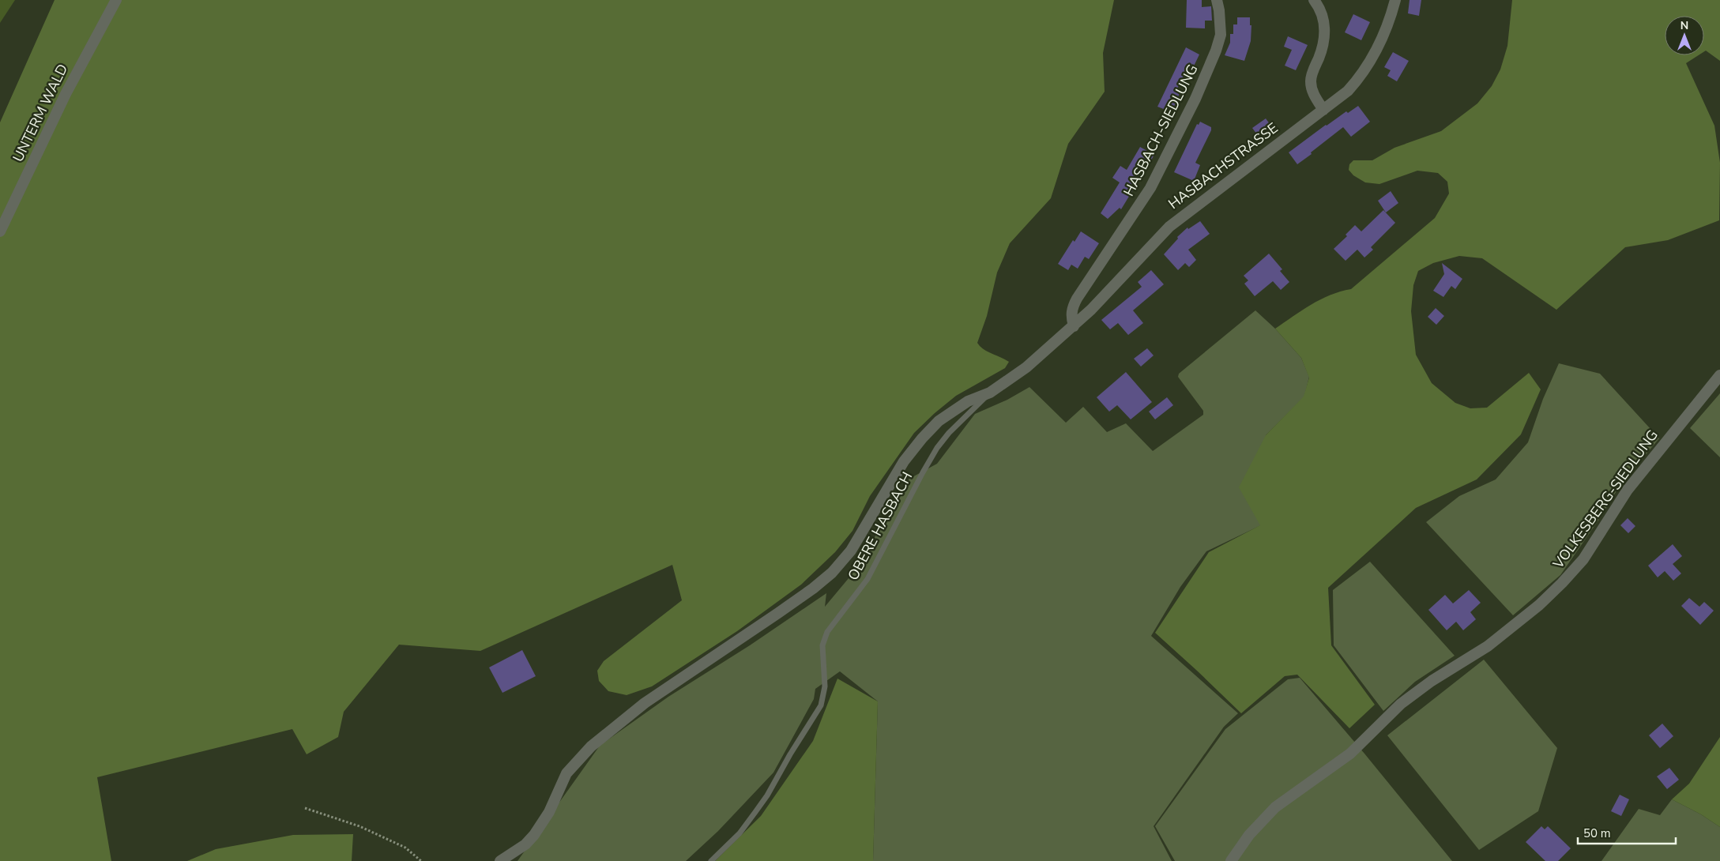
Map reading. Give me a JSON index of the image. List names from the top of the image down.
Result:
{
  "streets": {
    "street": [
      "UNTERM WALD",
      "HASBACH-SIEDLUNG",
      "HASBACHSTRASSE",
      "VOLKESBERG-SIEDLUNG"
    ],
    "lane": ["OBERE HASBACH"]
  },
  "crossings": [
    ["HASBACH-SIEDLUNG", "HASBACHSTRASSE"],
    ["HASBACHSTRASSE", "OBERE HASBACH"]
  ],
  "scale_bar": "50 m",
  "north": "top"
}
